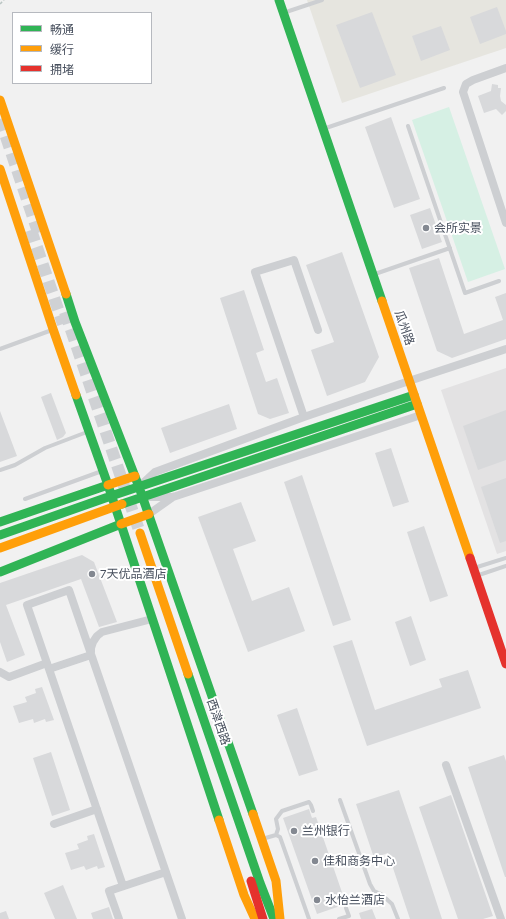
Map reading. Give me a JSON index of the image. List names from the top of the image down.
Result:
{
  "streets": {
    "main road": ["瓜州路", "西津西路"]
  },
  "places": [
    "会所实景",
    "7天优品酒店",
    "兰州银行",
    "佳和商务中心",
    "水怡兰酒店"
  ],
  "legend": ["畅通", "缓行", "拥堵"]
}
